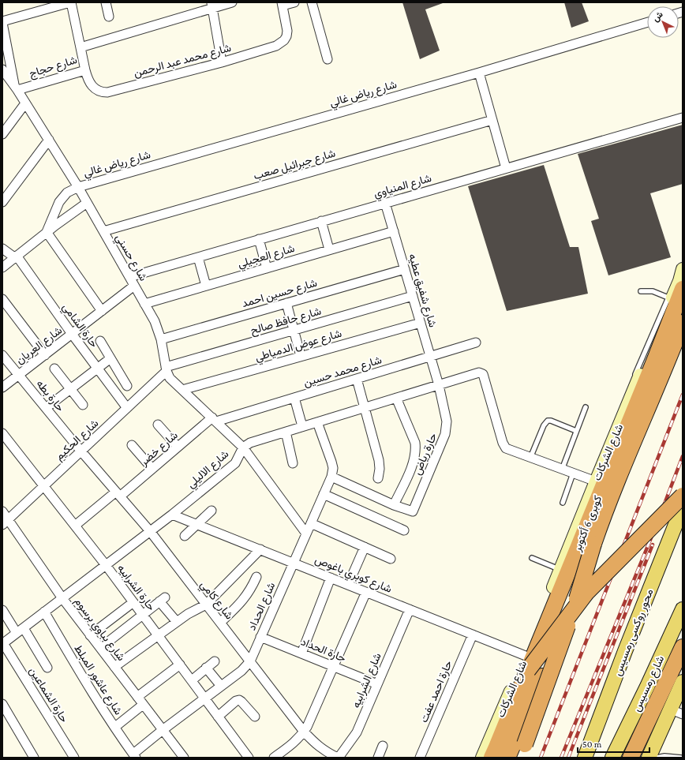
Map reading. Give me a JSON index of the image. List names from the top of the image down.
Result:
{
  "streets": {
    "highway": ["كوبرى 6 أكتوبر"],
    "main road": ["شارع الشركات", "محور روكسى رمسيس", "شارع رمسيس"],
    "street": [
      "شارع محمد عبد الرحمن",
      "شارع حجاج",
      "شارع رياض غالي",
      "شارع جبرائيل صعب",
      "شارع المنياوي",
      "شارع العجيلي",
      "شارع حسني",
      "شارع شفيق عطيه",
      "شارع حسين احمد",
      "شارع حافظ صالح",
      "حارة الشامي",
      "شارع العريان",
      "شارع عوض الدمياطي",
      "شارع محمد حسين",
      "حارة بطه",
      "شارع الحكيم",
      "شارع خضر",
      "حارة رياض",
      "شارع الاليلي",
      "شارع كوبري باغوص",
      "حارة الشرابيه",
      "شارع كامي",
      "شارع الحداد",
      "شارع بباوي برسوم",
      "حارة الحداد",
      "شارع عاشور المبلط",
      "شارع الشرابيه",
      "حارة احمد عفت",
      "حارة الشماعين"
    ]
  },
  "crossings": [
    ["شارع محمد عبد الرحمن", "شارع حجاج"],
    ["شارع حجاج", "شارع حسني"],
    ["شارع رياض غالي", "شارع حسني"],
    ["شارع جبرائيل صعب", "شارع حسني"],
    ["شارع المنياوي", "شارع حسني"],
    ["شارع المنياوي", "شارع شفيق عطيه"],
    ["شارع العجيلي", "شارع حسني"],
    ["شارع العجيلي", "شارع شفيق عطيه"],
    ["شارع حسني", "شارع حسين احمد"],
    ["شارع حسني", "شارع حافظ صالح"],
    ["شارع حسني", "شارع العريان"],
    ["شارع حسني", "شارع عوض الدمياطي"],
    ["شارع حسني", "شارع محمد حسين"],
    ["شارع حسني", "شارع الحكيم"],
    ["شارع حسني", "شارع خضر"],
    ["شارع حسني", "شارع الاليلي"],
    ["شارع حسني", "شارع الحداد"],
    ["شارع شفيق عطيه", "شارع حسين احمد"],
    ["شارع شفيق عطيه", "شارع حافظ صالح"],
    ["شارع شفيق عطيه", "شارع عوض الدمياطي"],
    ["شارع شفيق عطيه", "شارع محمد حسين"],
    ["شارع شفيق عطيه", "حارة رياض"],
    ["شارع شفيق عطيه", "شارع الاليلي"],
    ["شارع حافظ صالح", "شارع الحكيم"],
    ["حارة الشامي", "شارع العريان"],
    ["حارة الشامي", "شارع الحكيم"],
    ["شارع العريان", "حارة بطه"],
    ["شارع محمد حسين", "شارع خضر"],
    ["حارة بطه", "شارع الحكيم"],
    ["حارة بطه", "شارع كامي"],
    ["شارع الحكيم", "حارة الشرابيه"],
    ["شارع الحكيم", "شارع كامي"],
    ["شارع الحكيم", "شارع بباوي برسوم"],
    ["شارع خضر", "حارة الشرابيه"],
    ["شارع خضر", "شارع كامي"],
    ["شارع الشركات", "كوبرى 6 أكتوبر"],
    ["شارع الشركات", "شارع كوبري باغوص"],
    ["حارة رياض", "شارع الاليلي"],
    ["شارع الاليلي", "شارع كوبري باغوص"],
    ["شارع الاليلي", "حارة الشرابيه"],
    ["شارع الاليلي", "شارع كامي"],
    ["شارع الاليلي", "شارع الحداد"],
    ["شارع الاليلي", "شارع بباوي برسوم"],
    ["شارع الاليلي", "شارع عاشور المبلط"],
    ["شارع الاليلي", "حارة الشماعين"],
    ["كوبرى 6 أكتوبر", "شارع كوبري باغوص"],
    ["شارع كوبري باغوص", "شارع الحداد"],
    ["شارع كوبري باغوص", "شارع الشرابيه"],
    ["شارع كوبري باغوص", "حارة احمد عفت"],
    ["حارة الشرابيه", "شارع الحداد"],
    ["شارع كامي", "شارع الحداد"],
    ["شارع كامي", "شارع الشرابيه"],
    ["شارع الحداد", "شارع بباوي برسوم"],
    ["شارع الحداد", "حارة الحداد"],
    ["شارع الحداد", "شارع عاشور المبلط"],
    ["حارة الحداد", "شارع الشرابيه"]
  ],
  "scale_bar": "50 m",
  "north": "top left"
}
